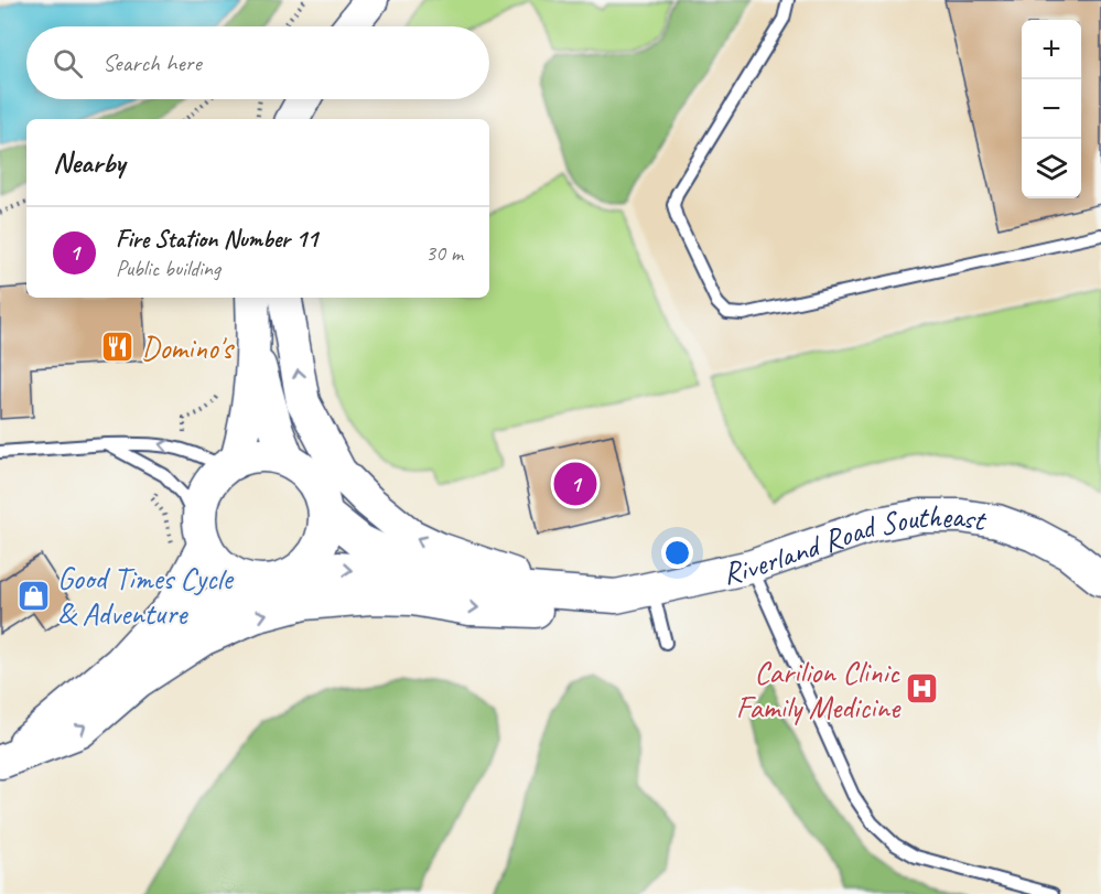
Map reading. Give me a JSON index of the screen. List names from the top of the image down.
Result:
{
  "streets": {
    "main road": ["Riverland Road Southeast"]
  },
  "places": {
    "restaurant": ["Domino's"],
    "shop": ["Good Times Cycle & Adventure"],
    "hospital": ["Carilion Clinic Family Medicine"]
  },
  "page": {
    "map_buttons": ["+", "−"],
    "search": "Search here",
    "heading": "Nearby",
    "list": [
      {
        "mark": "1",
        "name": "Fire Station Number 11",
        "note": "Public building",
        "value": "30 m"
      }
    ],
    "pins": "1"
  }
}
